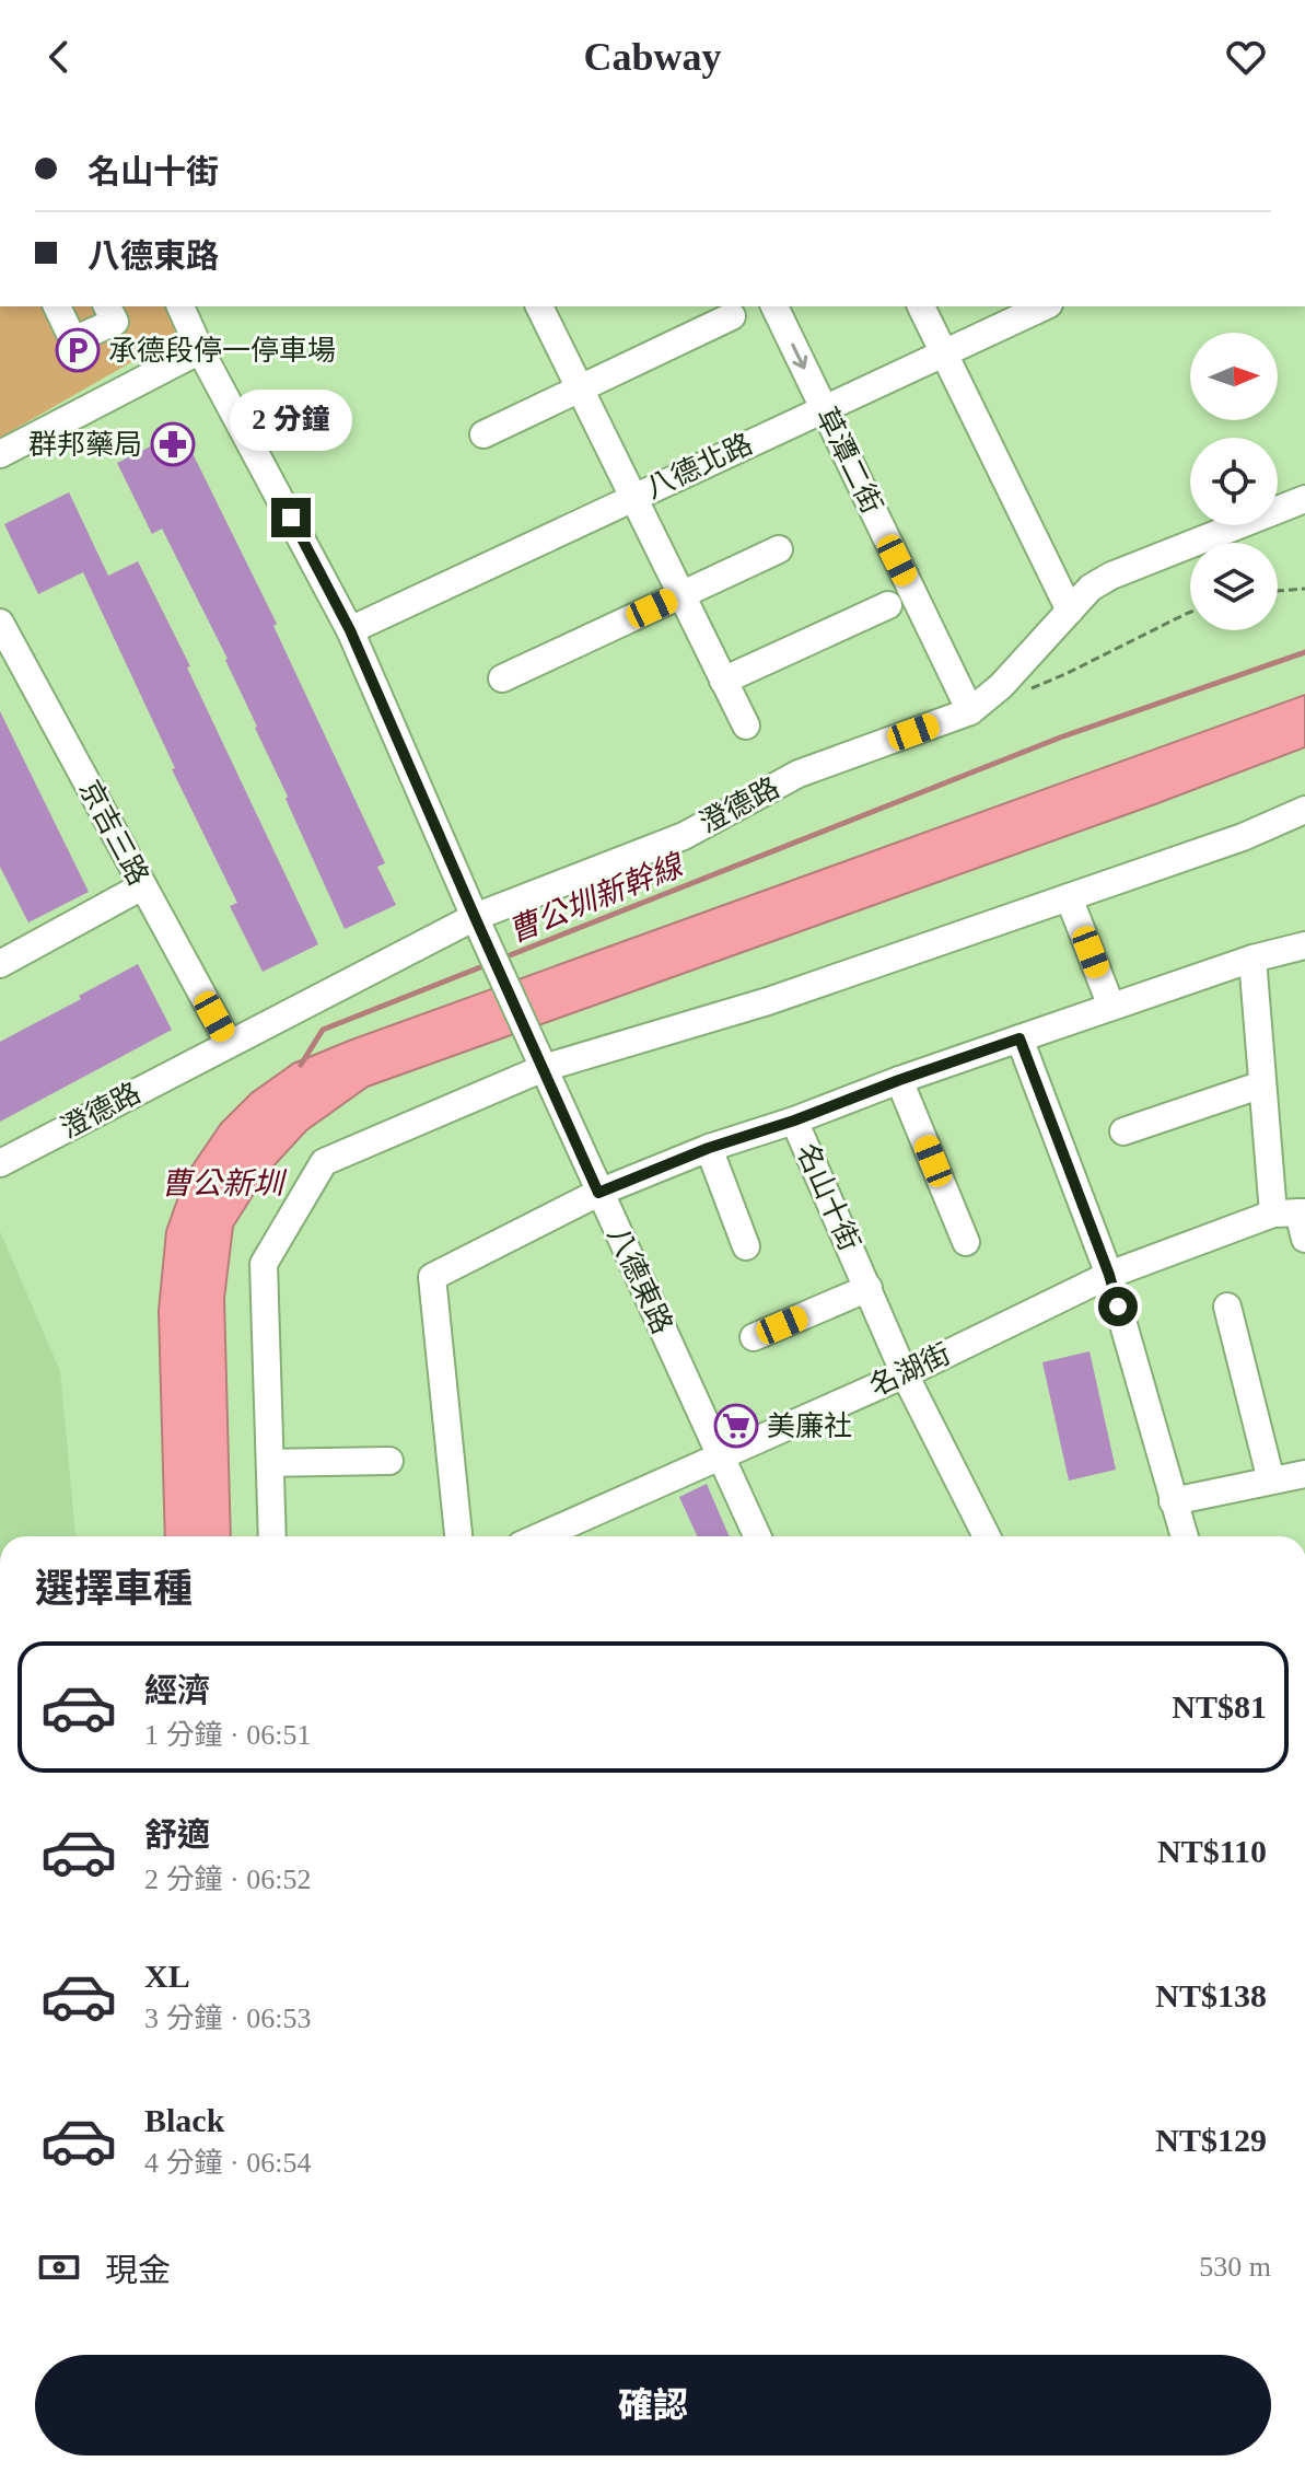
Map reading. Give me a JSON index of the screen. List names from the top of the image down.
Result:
{
  "streets": {
    "street": [
      "草潭二街",
      "八德北路",
      "澄德路",
      "京吉三路",
      "名山十街",
      "八德東路",
      "名湖街"
    ]
  },
  "crossings": [
    ["草潭二街", "八德北路"],
    ["草潭二街", "澄德路"],
    ["八德北路", "八德東路"],
    ["澄德路", "京吉三路"],
    ["澄德路", "八德東路"],
    ["名山十街", "名湖街"],
    ["八德東路", "名湖街"]
  ],
  "water": ["曹公圳新幹線", "曹公新圳"],
  "places": {
    "parking": ["承德段停一停車場"],
    "pharmacy": ["群邦藥局"],
    "supermarket": ["美廉社"]
  },
  "north": "right",
  "page": {
    "header": "Cabway",
    "banner": ["名山十街", "八德東路"],
    "bubble": "2 分鐘",
    "heading": "選擇車種",
    "list": [
      {
        "name": "經濟",
        "note": "1 分鐘 · 06:51",
        "value": "NT$81"
      },
      {
        "name": "舒適",
        "note": "2 分鐘 · 06:52",
        "value": "NT$110"
      },
      {
        "name": "XL",
        "note": "3 分鐘 · 06:53",
        "value": "NT$138"
      },
      {
        "name": "Black",
        "note": "4 分鐘 · 06:54",
        "value": "NT$129"
      }
    ],
    "pay": ["現金", "530 m"],
    "buttons": "確認"
  }
}
